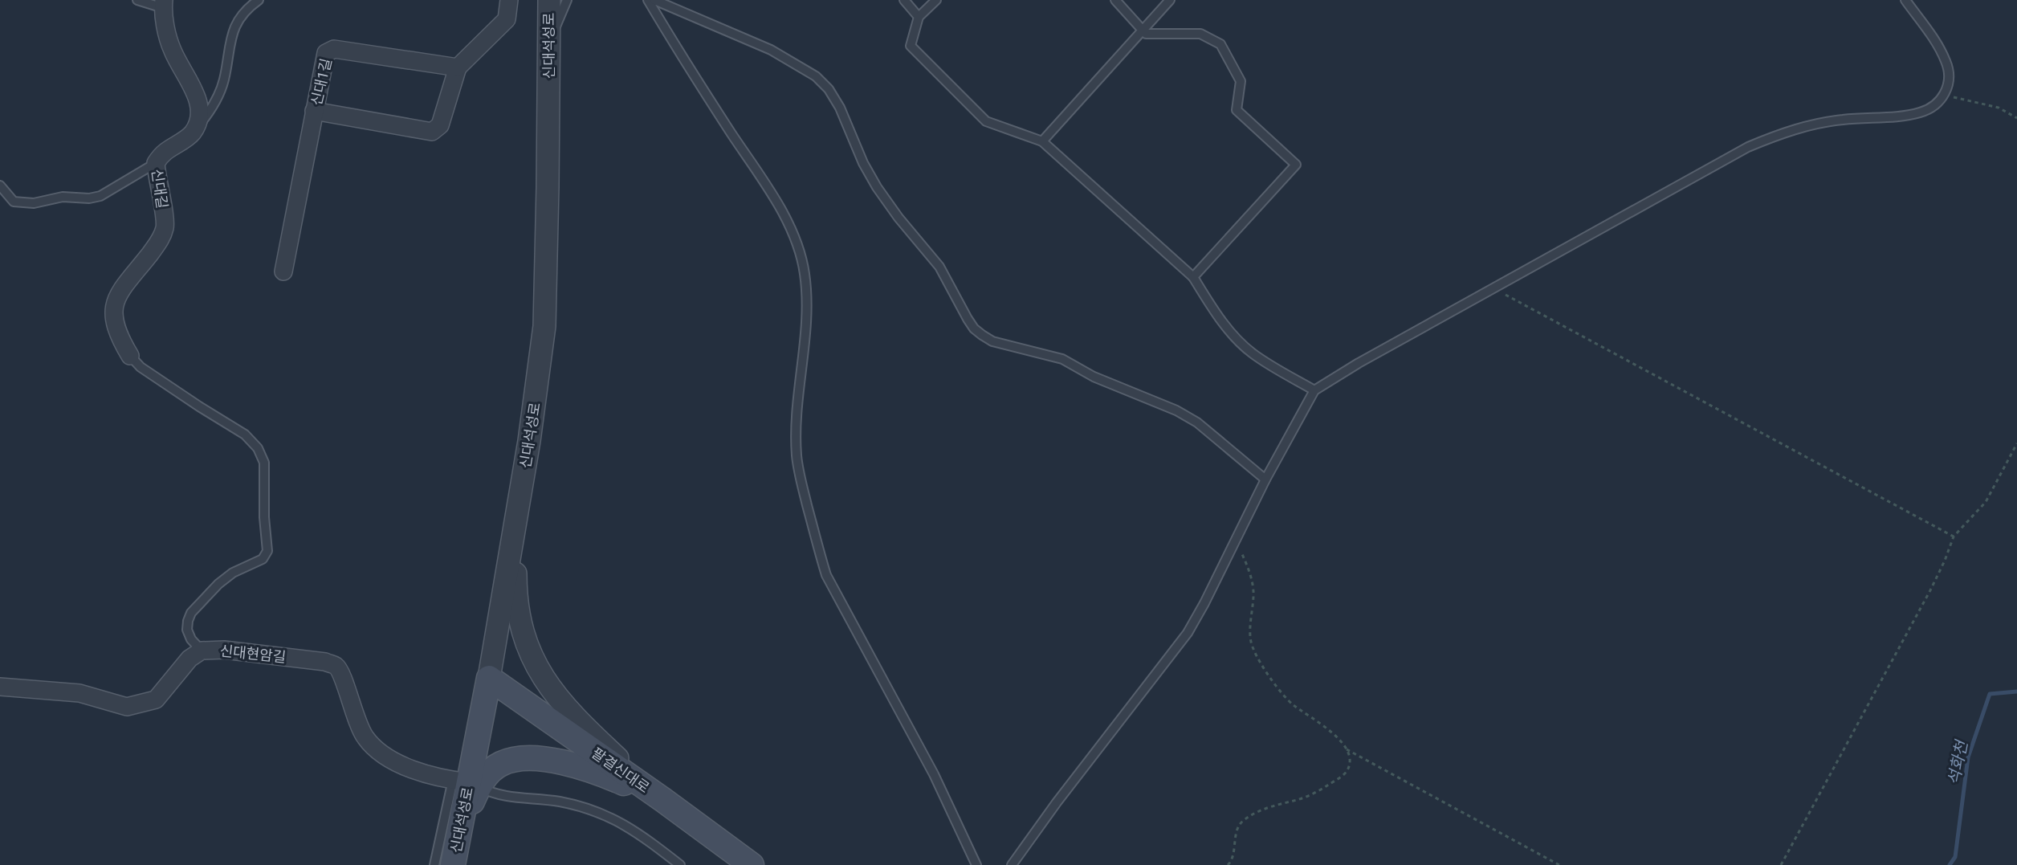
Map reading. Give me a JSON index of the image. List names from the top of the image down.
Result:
{
  "streets": {
    "main road": ["신대석성로", "팔결신대로"],
    "street": ["신대1길", "신대길", "신대현암길"]
  },
  "crossings": [
    ["신대석성로", "신대현암길"],
    ["신대석성로", "팔결신대로"]
  ],
  "water": ["석화천"]
}
